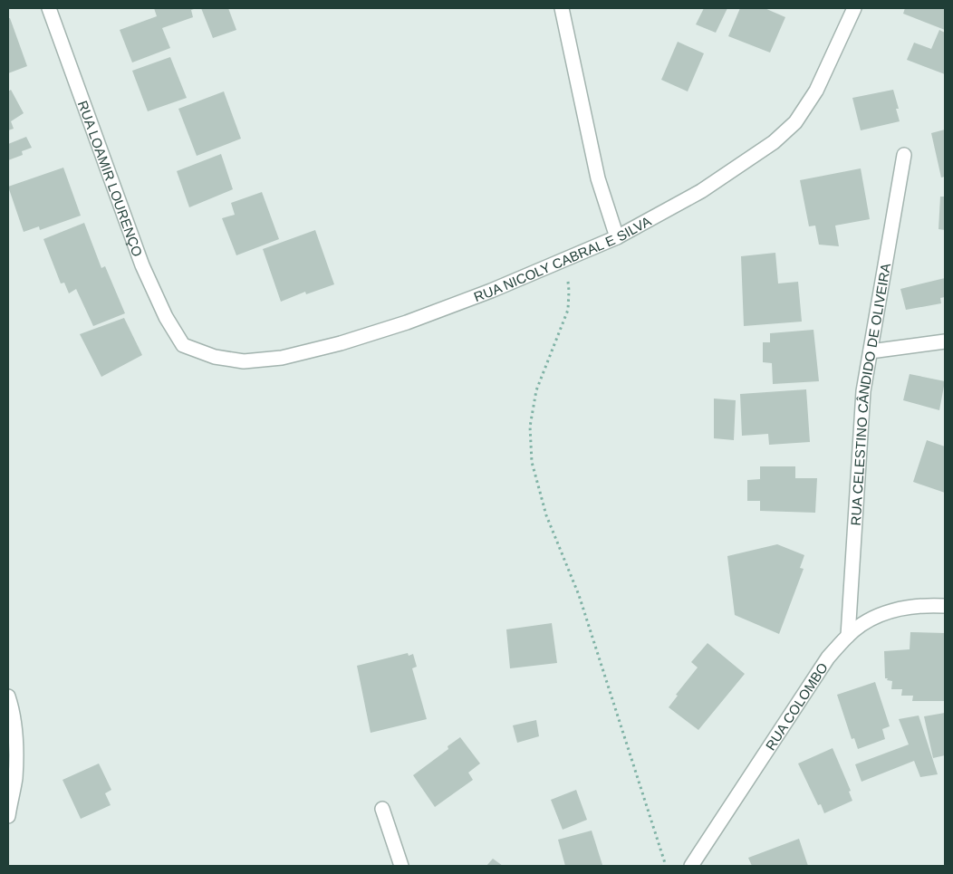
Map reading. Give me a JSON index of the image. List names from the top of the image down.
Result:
{
  "streets": {
    "street": [
      "RUA LOAMIR LOURENÇO",
      "RUA NICOLY CABRAL E SILVA",
      "RUA CELESTINO CÂNDIDO DE OLIVEIRA",
      "RUA COLOMBO"
    ]
  },
  "crossings": [
    ["RUA LOAMIR LOURENÇO", "RUA NICOLY CABRAL E SILVA"],
    ["RUA CELESTINO CÂNDIDO DE OLIVEIRA", "RUA COLOMBO"]
  ]
}
